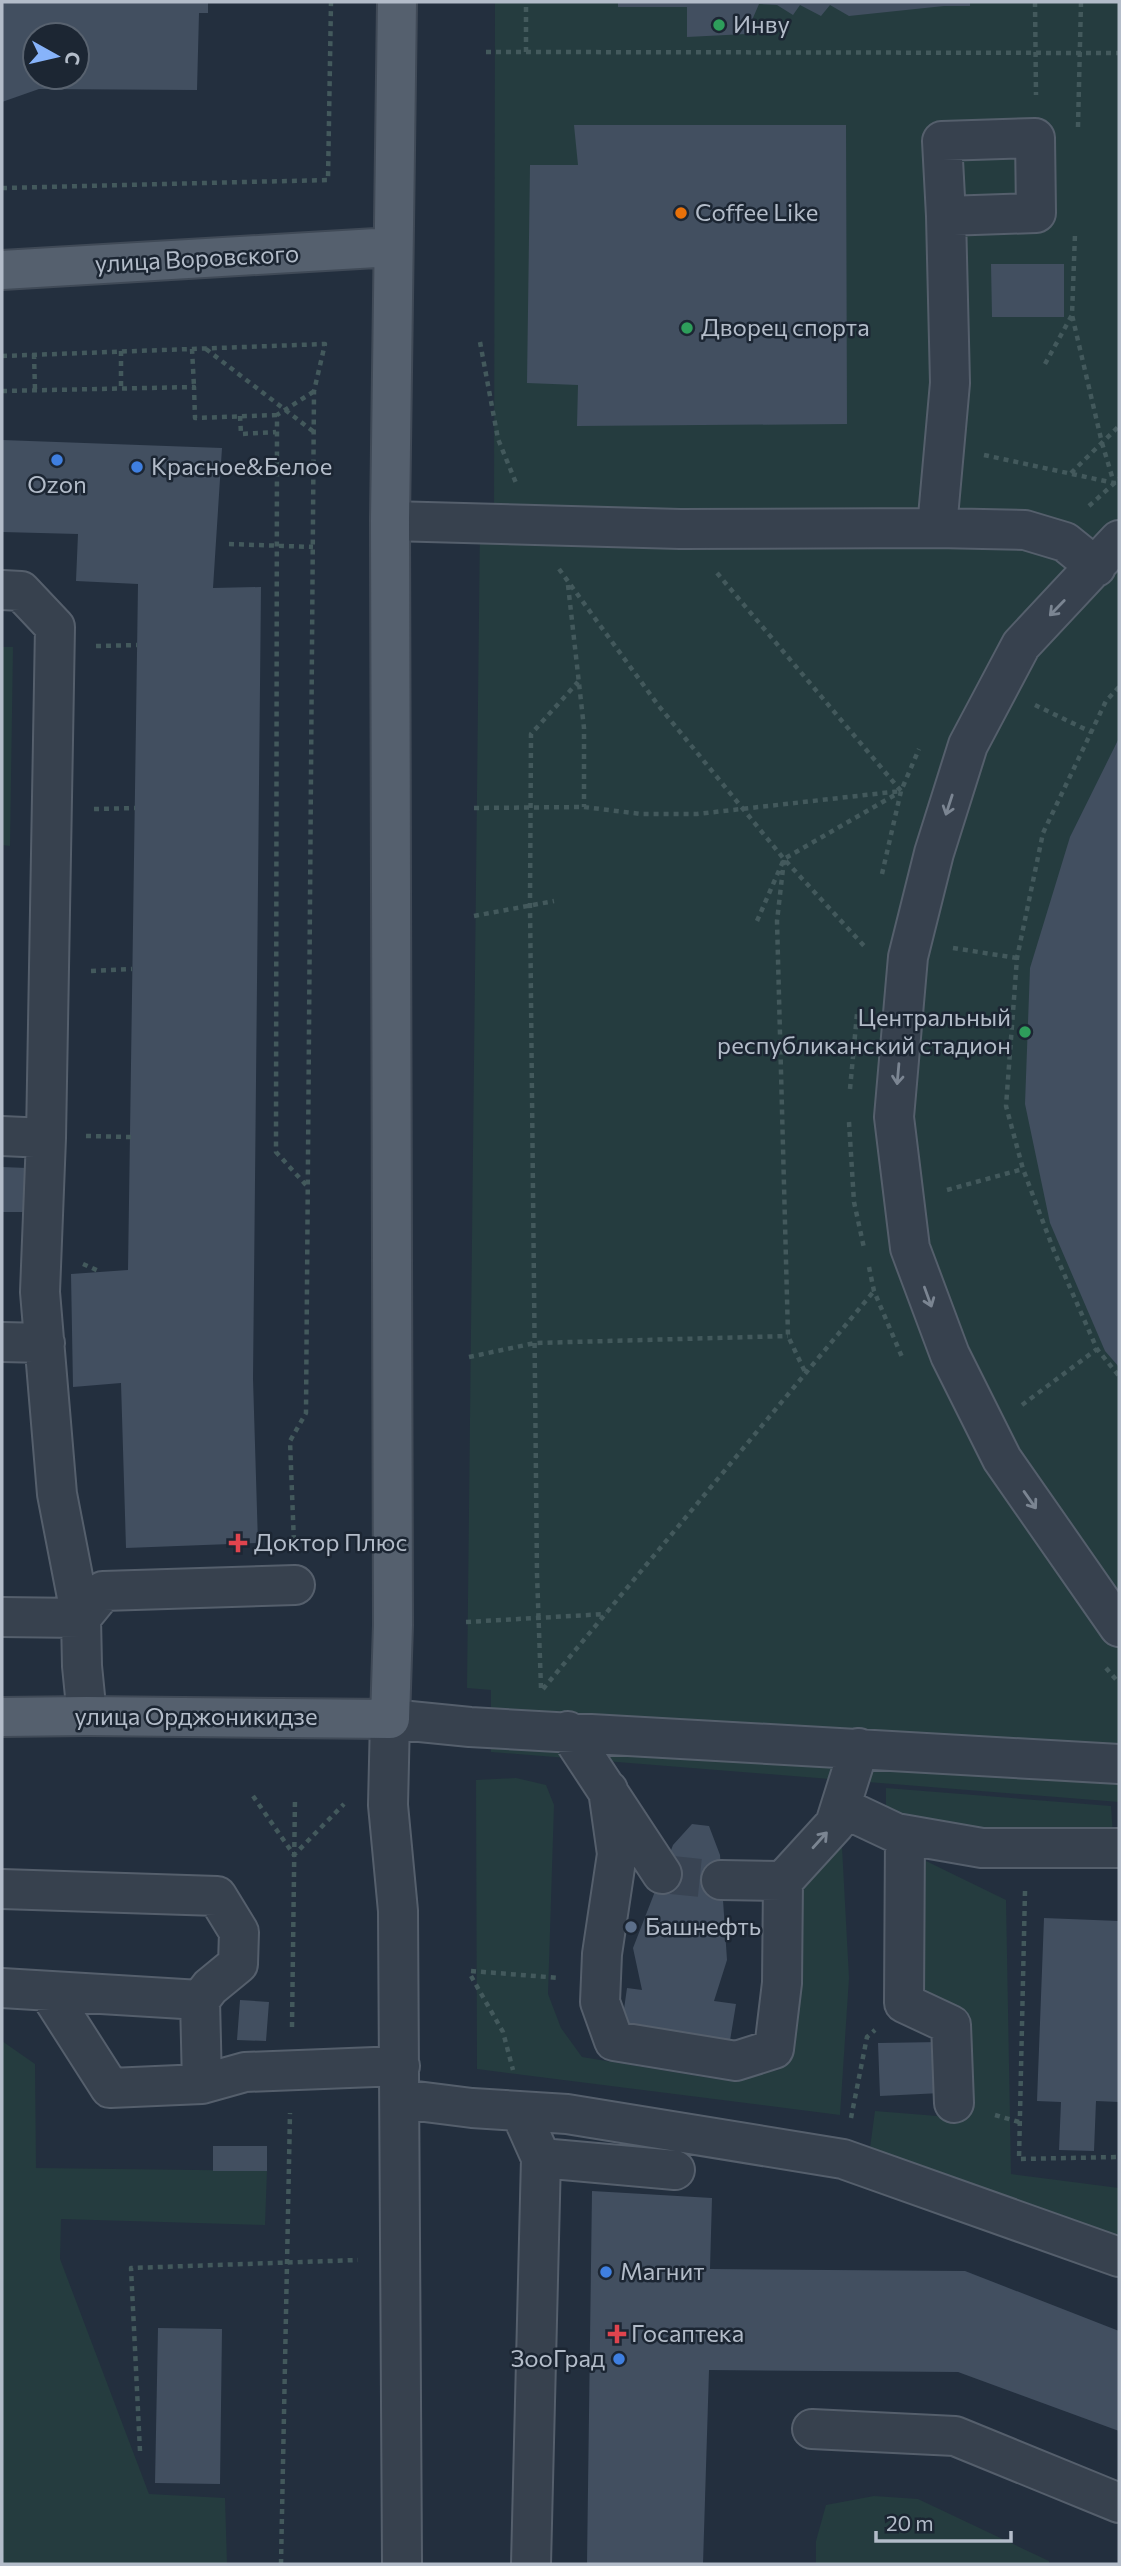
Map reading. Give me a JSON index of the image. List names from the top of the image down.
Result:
{
  "streets": {
    "main road": ["улица Воровского", "улица Орджоникидзе"]
  },
  "places": {
    "other": [
      "Инву",
      "Coffee Like",
      "Дворец спорта",
      "Ozon",
      "Красное&Белое",
      "Центральный республиканский стадион",
      "Башнефть",
      "Магнит",
      "ЗооГрад"
    ],
    "health": ["Доктор Плюс", "Госаптека"]
  },
  "scale_bar": "20 m",
  "north": "right"
}
